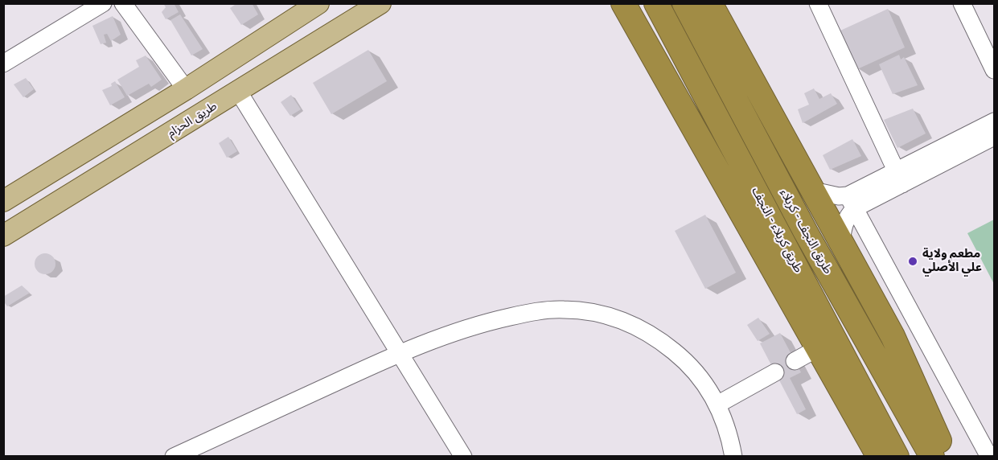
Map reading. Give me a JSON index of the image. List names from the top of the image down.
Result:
{
  "streets": {
    "highway": ["طريق کربلاء - النجف", "طريق النجف - کربلاء"],
    "main road": ["طريق الحزام"]
  },
  "places": ["مطعم ولاية علي الأصلي"]
}
